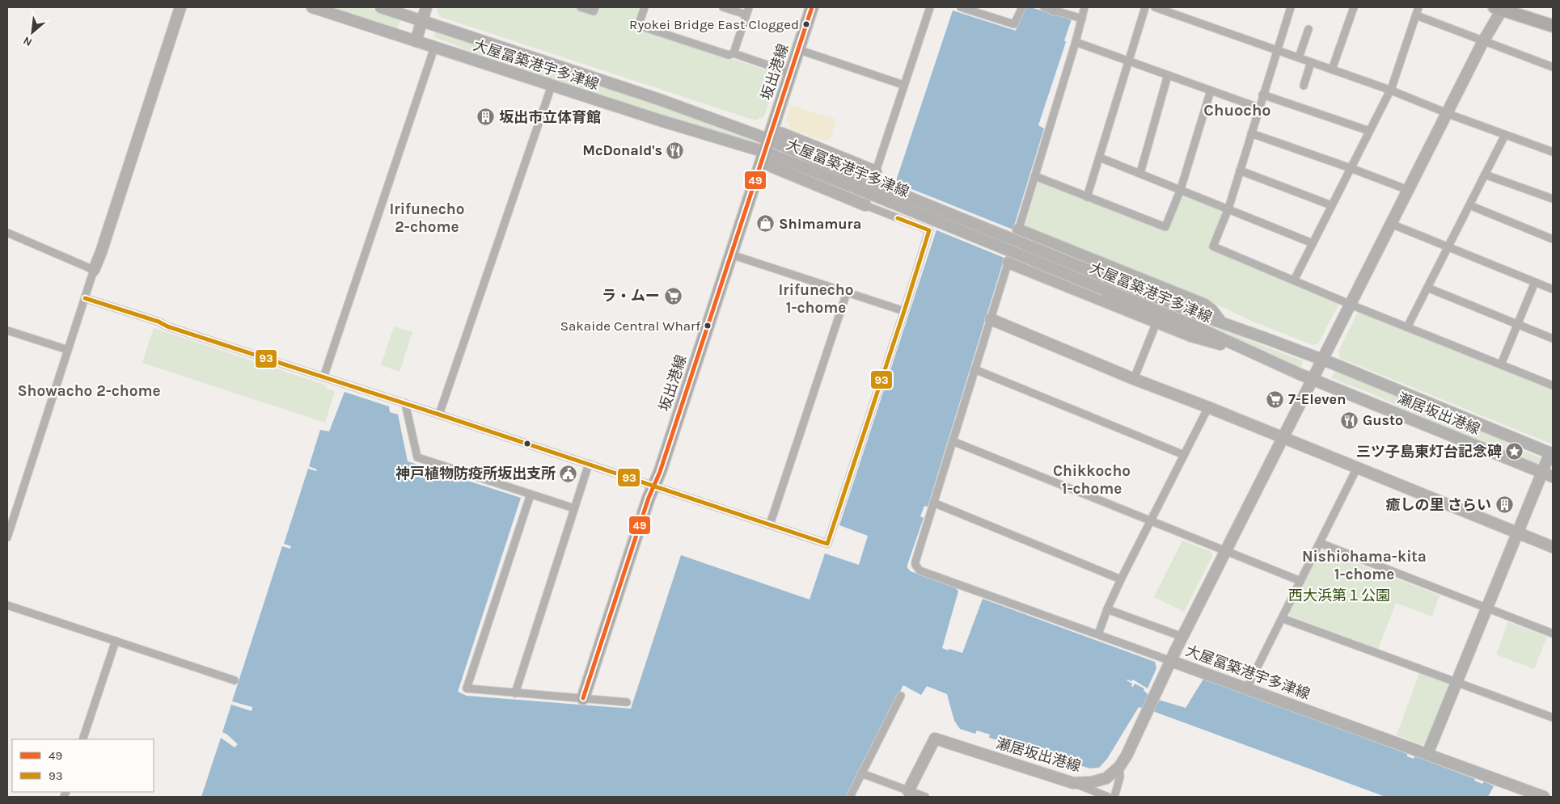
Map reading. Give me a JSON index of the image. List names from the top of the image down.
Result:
{
  "streets": {
    "main road": ["大屋冨築港宇多津線", "坂出港線", "瀬居坂出港線"]
  },
  "crossings": [
    ["大屋冨築港宇多津線", "坂出港線"],
    ["大屋冨築港宇多津線", "瀬居坂出港線"]
  ],
  "districts": [
    "Chuocho",
    "Irifunecho 2-chome",
    "Irifunecho 1-chome",
    "Showacho 2-chome",
    "Chikkocho 1-chome",
    "Nishiohama-kita 1-chome"
  ],
  "parks": ["西大浜第１公園"],
  "places": {
    "other": ["Ryokei Bridge East Clogged", "Sakaide Central Wharf"],
    "building": ["坂出市立体育館", "癒しの里 さらい"],
    "restaurant": ["McDonald's", "Gusto"],
    "shop": ["Shimamura"],
    "supermarket": ["ラ・ムー", "7-Eleven"],
    "place": ["三ツ子島東灯台記念碑"],
    "public building": ["神戸植物防疫所坂出支所"]
  },
  "lines": ["transit line 49", "transit line 93"],
  "legend": ["49", "93"],
  "north": "bottom left"
}
